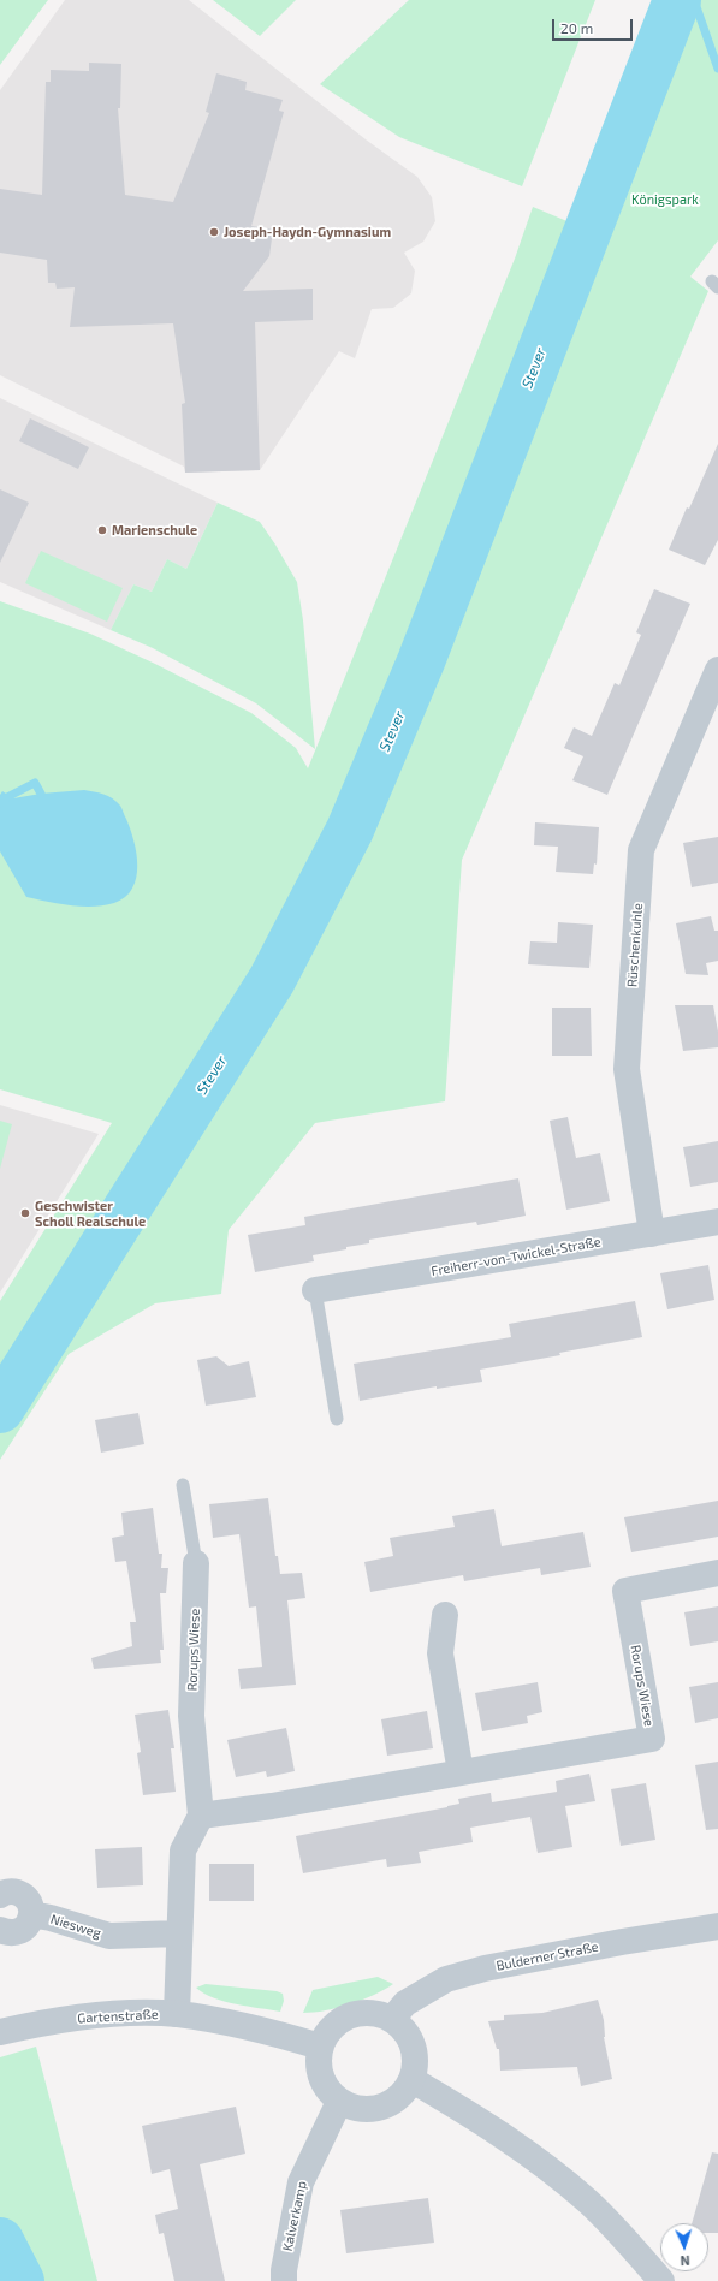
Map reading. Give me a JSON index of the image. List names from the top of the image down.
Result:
{
  "streets": {
    "street": [
      "Rüschenkuhle",
      "Freiherr-von-Twickel-Straße",
      "Rorups Wiese",
      "Niesweg",
      "Bulderner Straße",
      "Gartenstraße",
      "Kalverkamp"
    ]
  },
  "crossings": [
    ["Rüschenkuhle", "Freiherr-von-Twickel-Straße"],
    ["Bulderner Straße", "Gartenstraße"],
    ["Bulderner Straße", "Kalverkamp"],
    ["Gartenstraße", "Kalverkamp"]
  ],
  "water": ["Stever"],
  "parks": ["Königspark"],
  "places": ["Joseph-Haydn-Gymnasium", "Marienschule", "Geschwister Scholl Realschule"],
  "scale_bar": "20 m",
  "north": "bottom"
}
